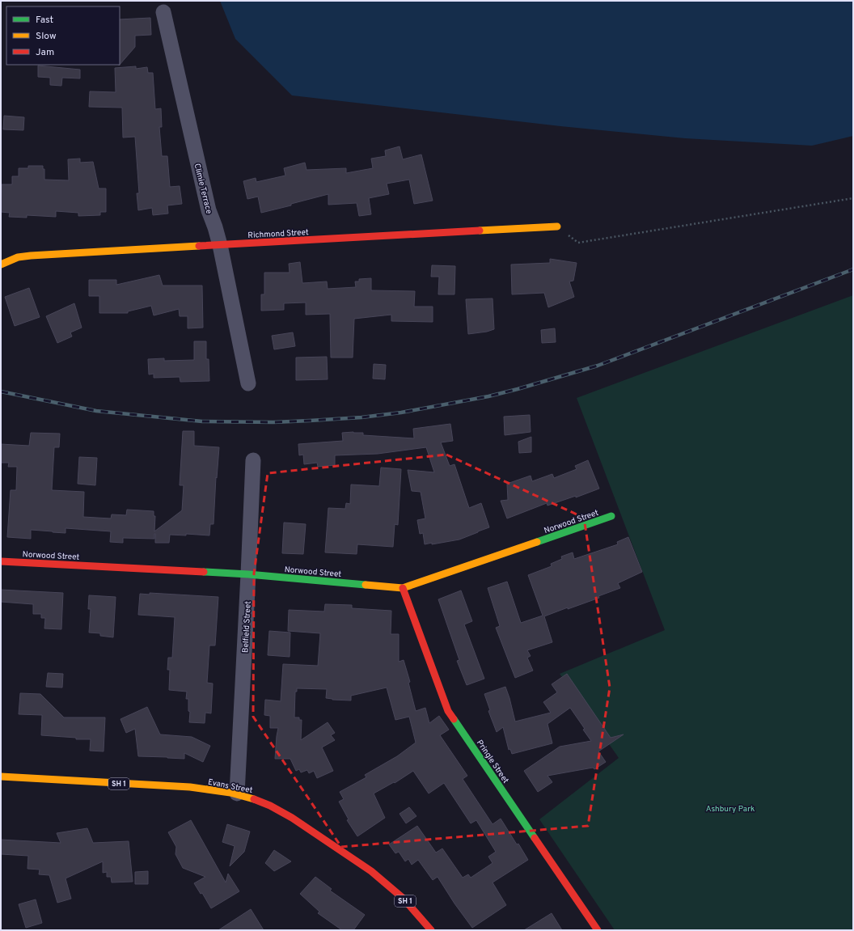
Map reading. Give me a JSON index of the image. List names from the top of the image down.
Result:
{
  "streets": {
    "main road": [
      "Richmond Street",
      "Norwood Street",
      "Pringle Street",
      "SH 1",
      "Evans Street"
    ],
    "street": ["Climie Terrace", "Belfield Street"]
  },
  "crossings": [
    ["Climie Terrace", "Richmond Street"],
    ["Norwood Street", "Belfield Street"],
    ["Norwood Street", "Pringle Street"],
    ["Belfield Street", "Evans Street"]
  ],
  "parks": ["Ashbury Park"],
  "legend": ["Fast", "Slow", "Jam"]
}
